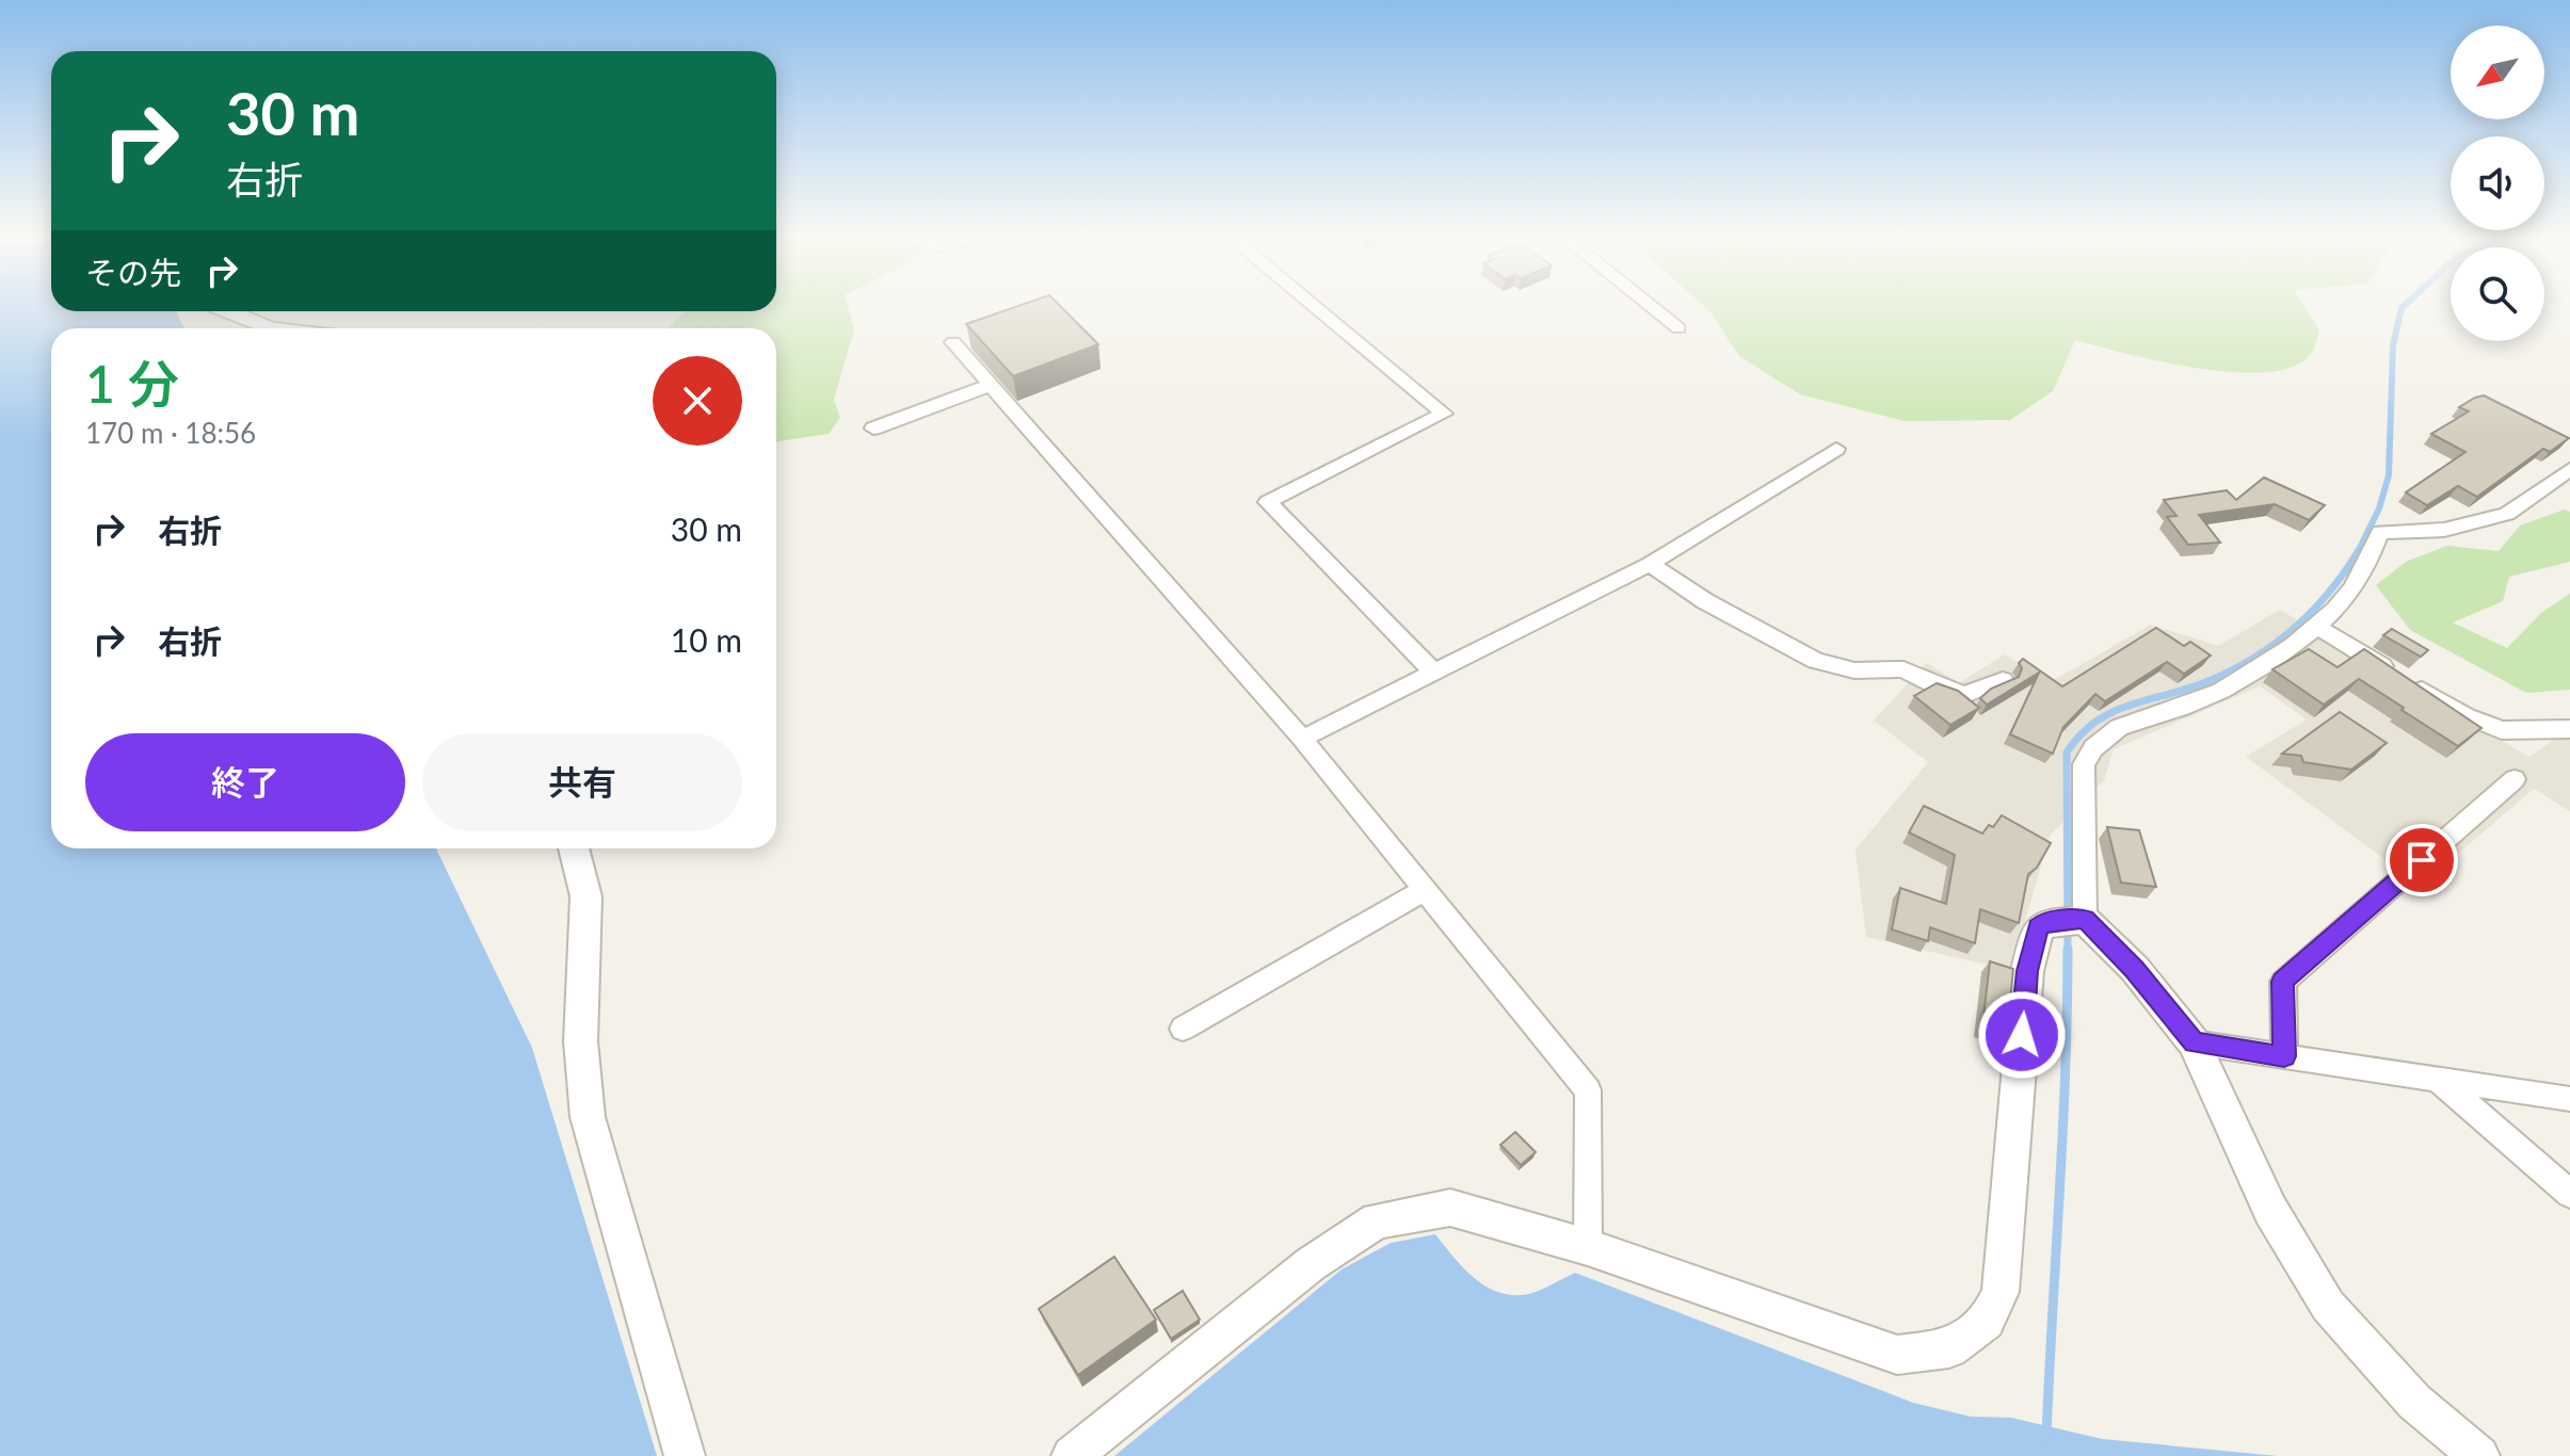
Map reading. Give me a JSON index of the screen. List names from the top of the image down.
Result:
{
  "north": "bottom left",
  "page": {
    "turn": ["30 m", "右折"],
    "then": "その先",
    "heading": ["1 分", "170 m · 18:56"],
    "list": [
      {
        "name": "右折",
        "value": "30 m"
      },
      {
        "name": "右折",
        "value": "10 m"
      }
    ],
    "buttons": ["終了", "共有"]
  }
}
